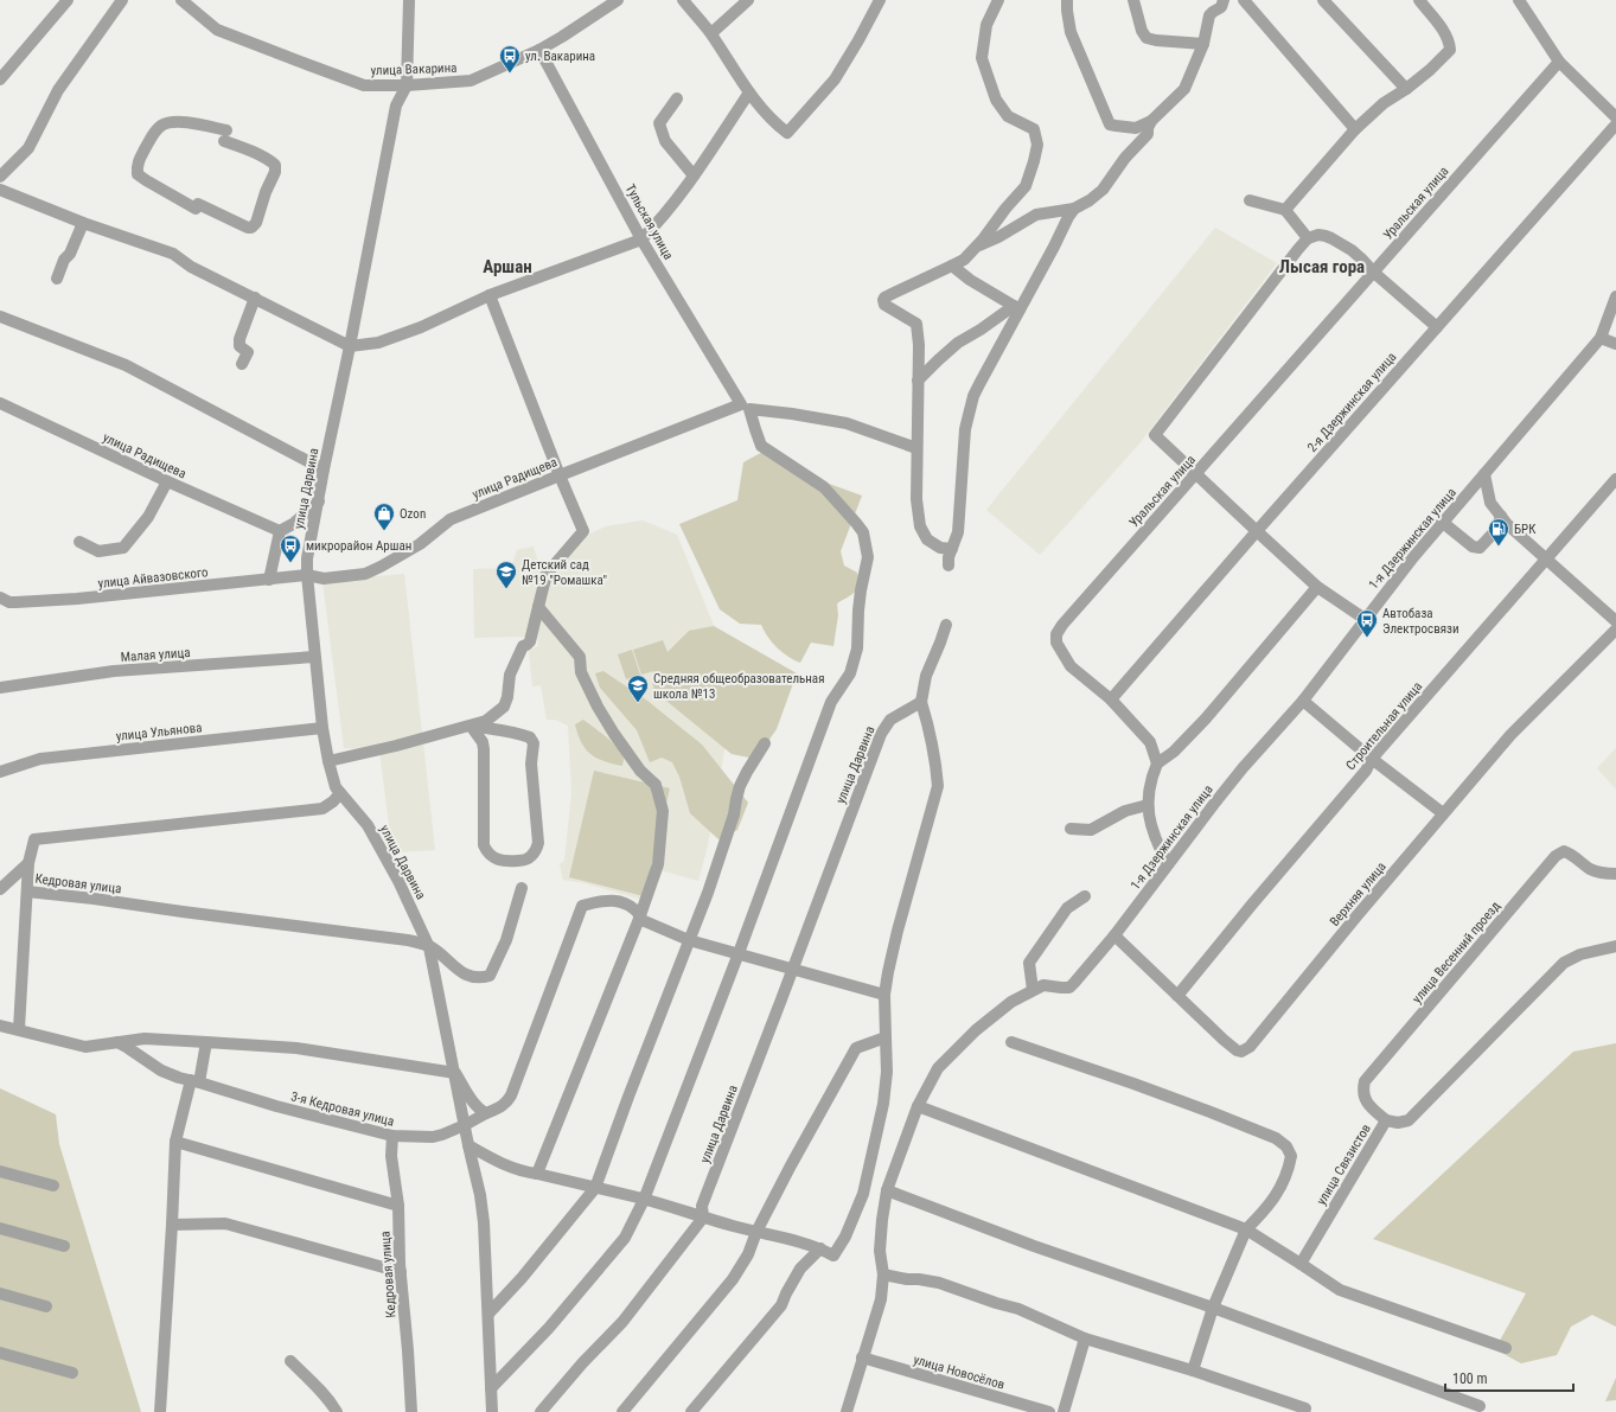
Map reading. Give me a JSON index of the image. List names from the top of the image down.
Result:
{
  "streets": {
    "street": [
      "улица Вакарина",
      "Уральская улица",
      "Тульская улица",
      "2-я Дзержинская улица",
      "улица Радищева",
      "улица Дарвина",
      "1-я Дзержинская улица",
      "улица Айвазовского",
      "Малая улица",
      "Строительная улица",
      "улица Ульянова",
      "Кедровая улица",
      "Верхняя улица",
      "улица Весенний проезд",
      "3-я Кедровая улица",
      "улица Связистов",
      "улица Новосёлов"
    ]
  },
  "crossings": [
    ["улица Вакарина", "Тульская улица"],
    ["улица Вакарина", "улица Дарвина"],
    ["Уральская улица", "2-я Дзержинская улица"],
    ["Тульская улица", "улица Радищева"],
    ["улица Радищева", "улица Дарвина"],
    ["улица Радищева", "улица Айвазовского"],
    ["улица Дарвина", "улица Айвазовского"],
    ["улица Дарвина", "Малая улица"],
    ["улица Дарвина", "улица Ульянова"],
    ["улица Дарвина", "Кедровая улица"],
    ["улица Дарвина", "3-я Кедровая улица"],
    ["1-я Дзержинская улица", "Верхняя улица"],
    ["1-я Дзержинская улица", "улица Новосёлов"],
    ["Строительная улица", "Верхняя улица"],
    ["Кедровая улица", "3-я Кедровая улица"],
    ["улица Весенний проезд", "улица Связистов"]
  ],
  "districts": ["Аршан", "Лысая гора"],
  "places": {
    "bus stop": ["ул. Вакарина", "микрорайон Аршан", "Автобаза Электросвязи"],
    "shop": ["Ozon"],
    "fuel station": ["БРК"],
    "school or university": ["Детский сад №19 \"Ромашка\"", "Средняя общеобразовательная школа №13"]
  },
  "scale_bar": "100 m"
}
